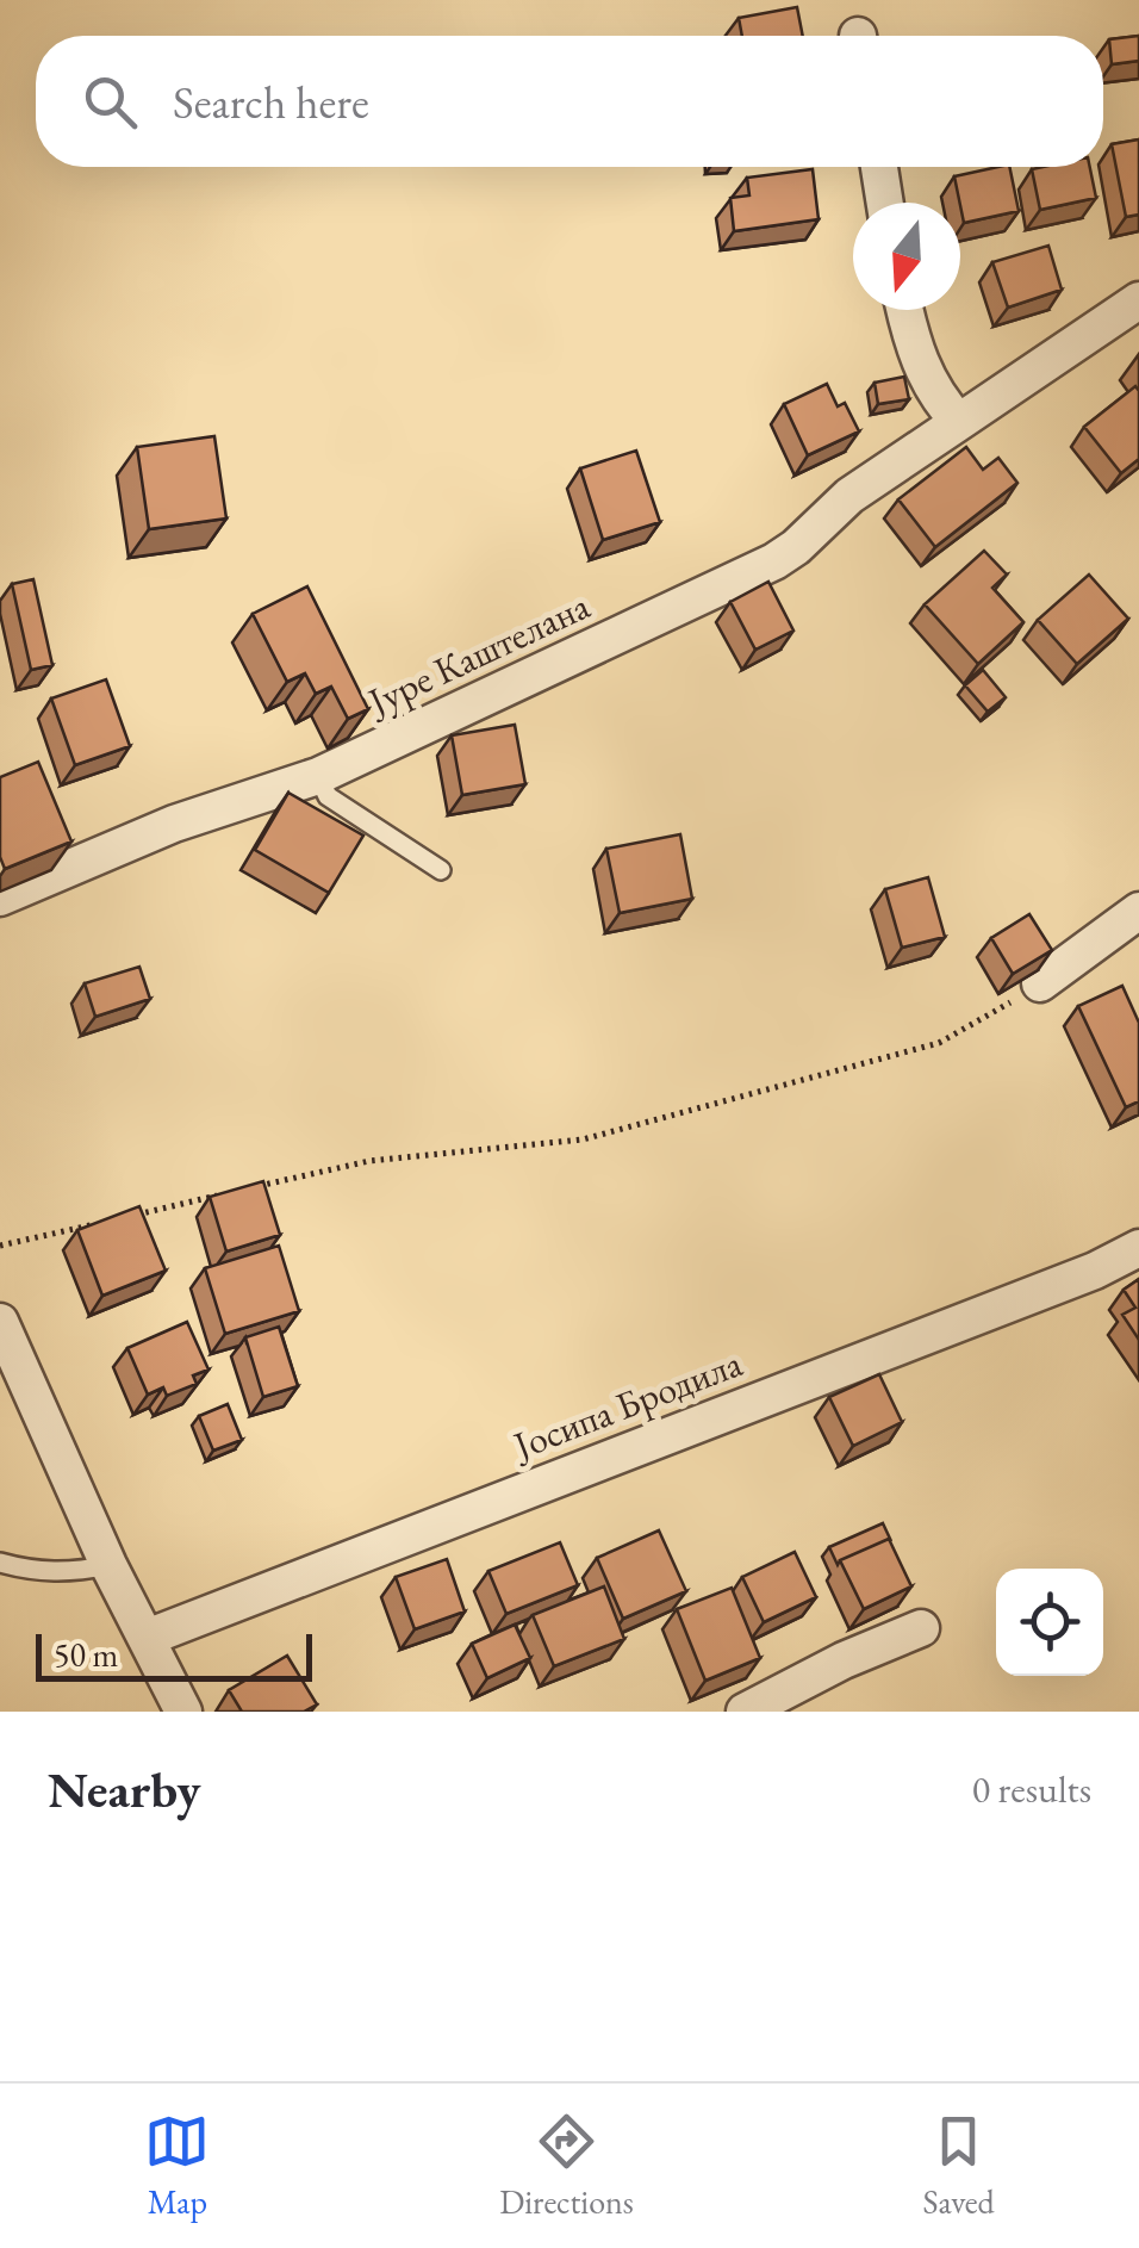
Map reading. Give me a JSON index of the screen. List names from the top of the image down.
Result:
{
  "streets": {
    "street": ["Јуре Каштелана", "Јосипа Бродила"]
  },
  "scale_bar": "50 m",
  "north": "bottom",
  "page": {
    "search": "Search here",
    "scale": "50 m",
    "heading": ["Nearby", "0 results"],
    "nav": ["Map", "Directions", "Saved"]
  }
}
